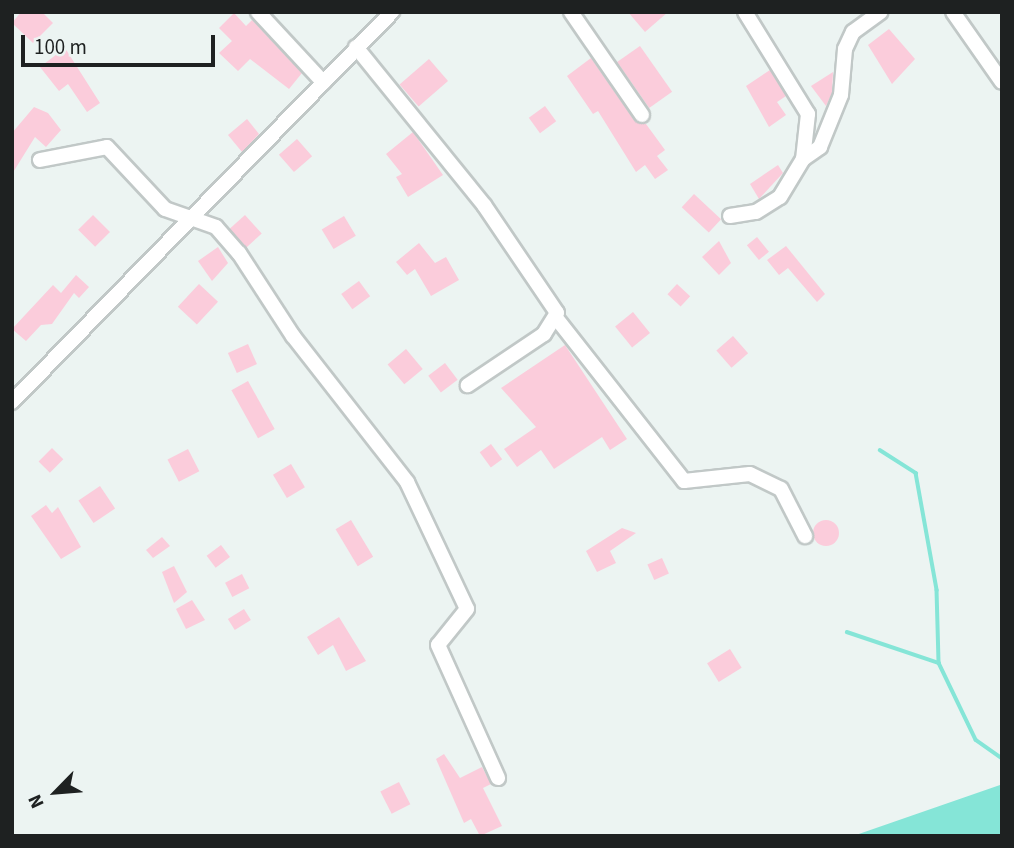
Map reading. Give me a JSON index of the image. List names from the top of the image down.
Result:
{
  "scale_bar": "100 m",
  "north": "bottom left"
}
